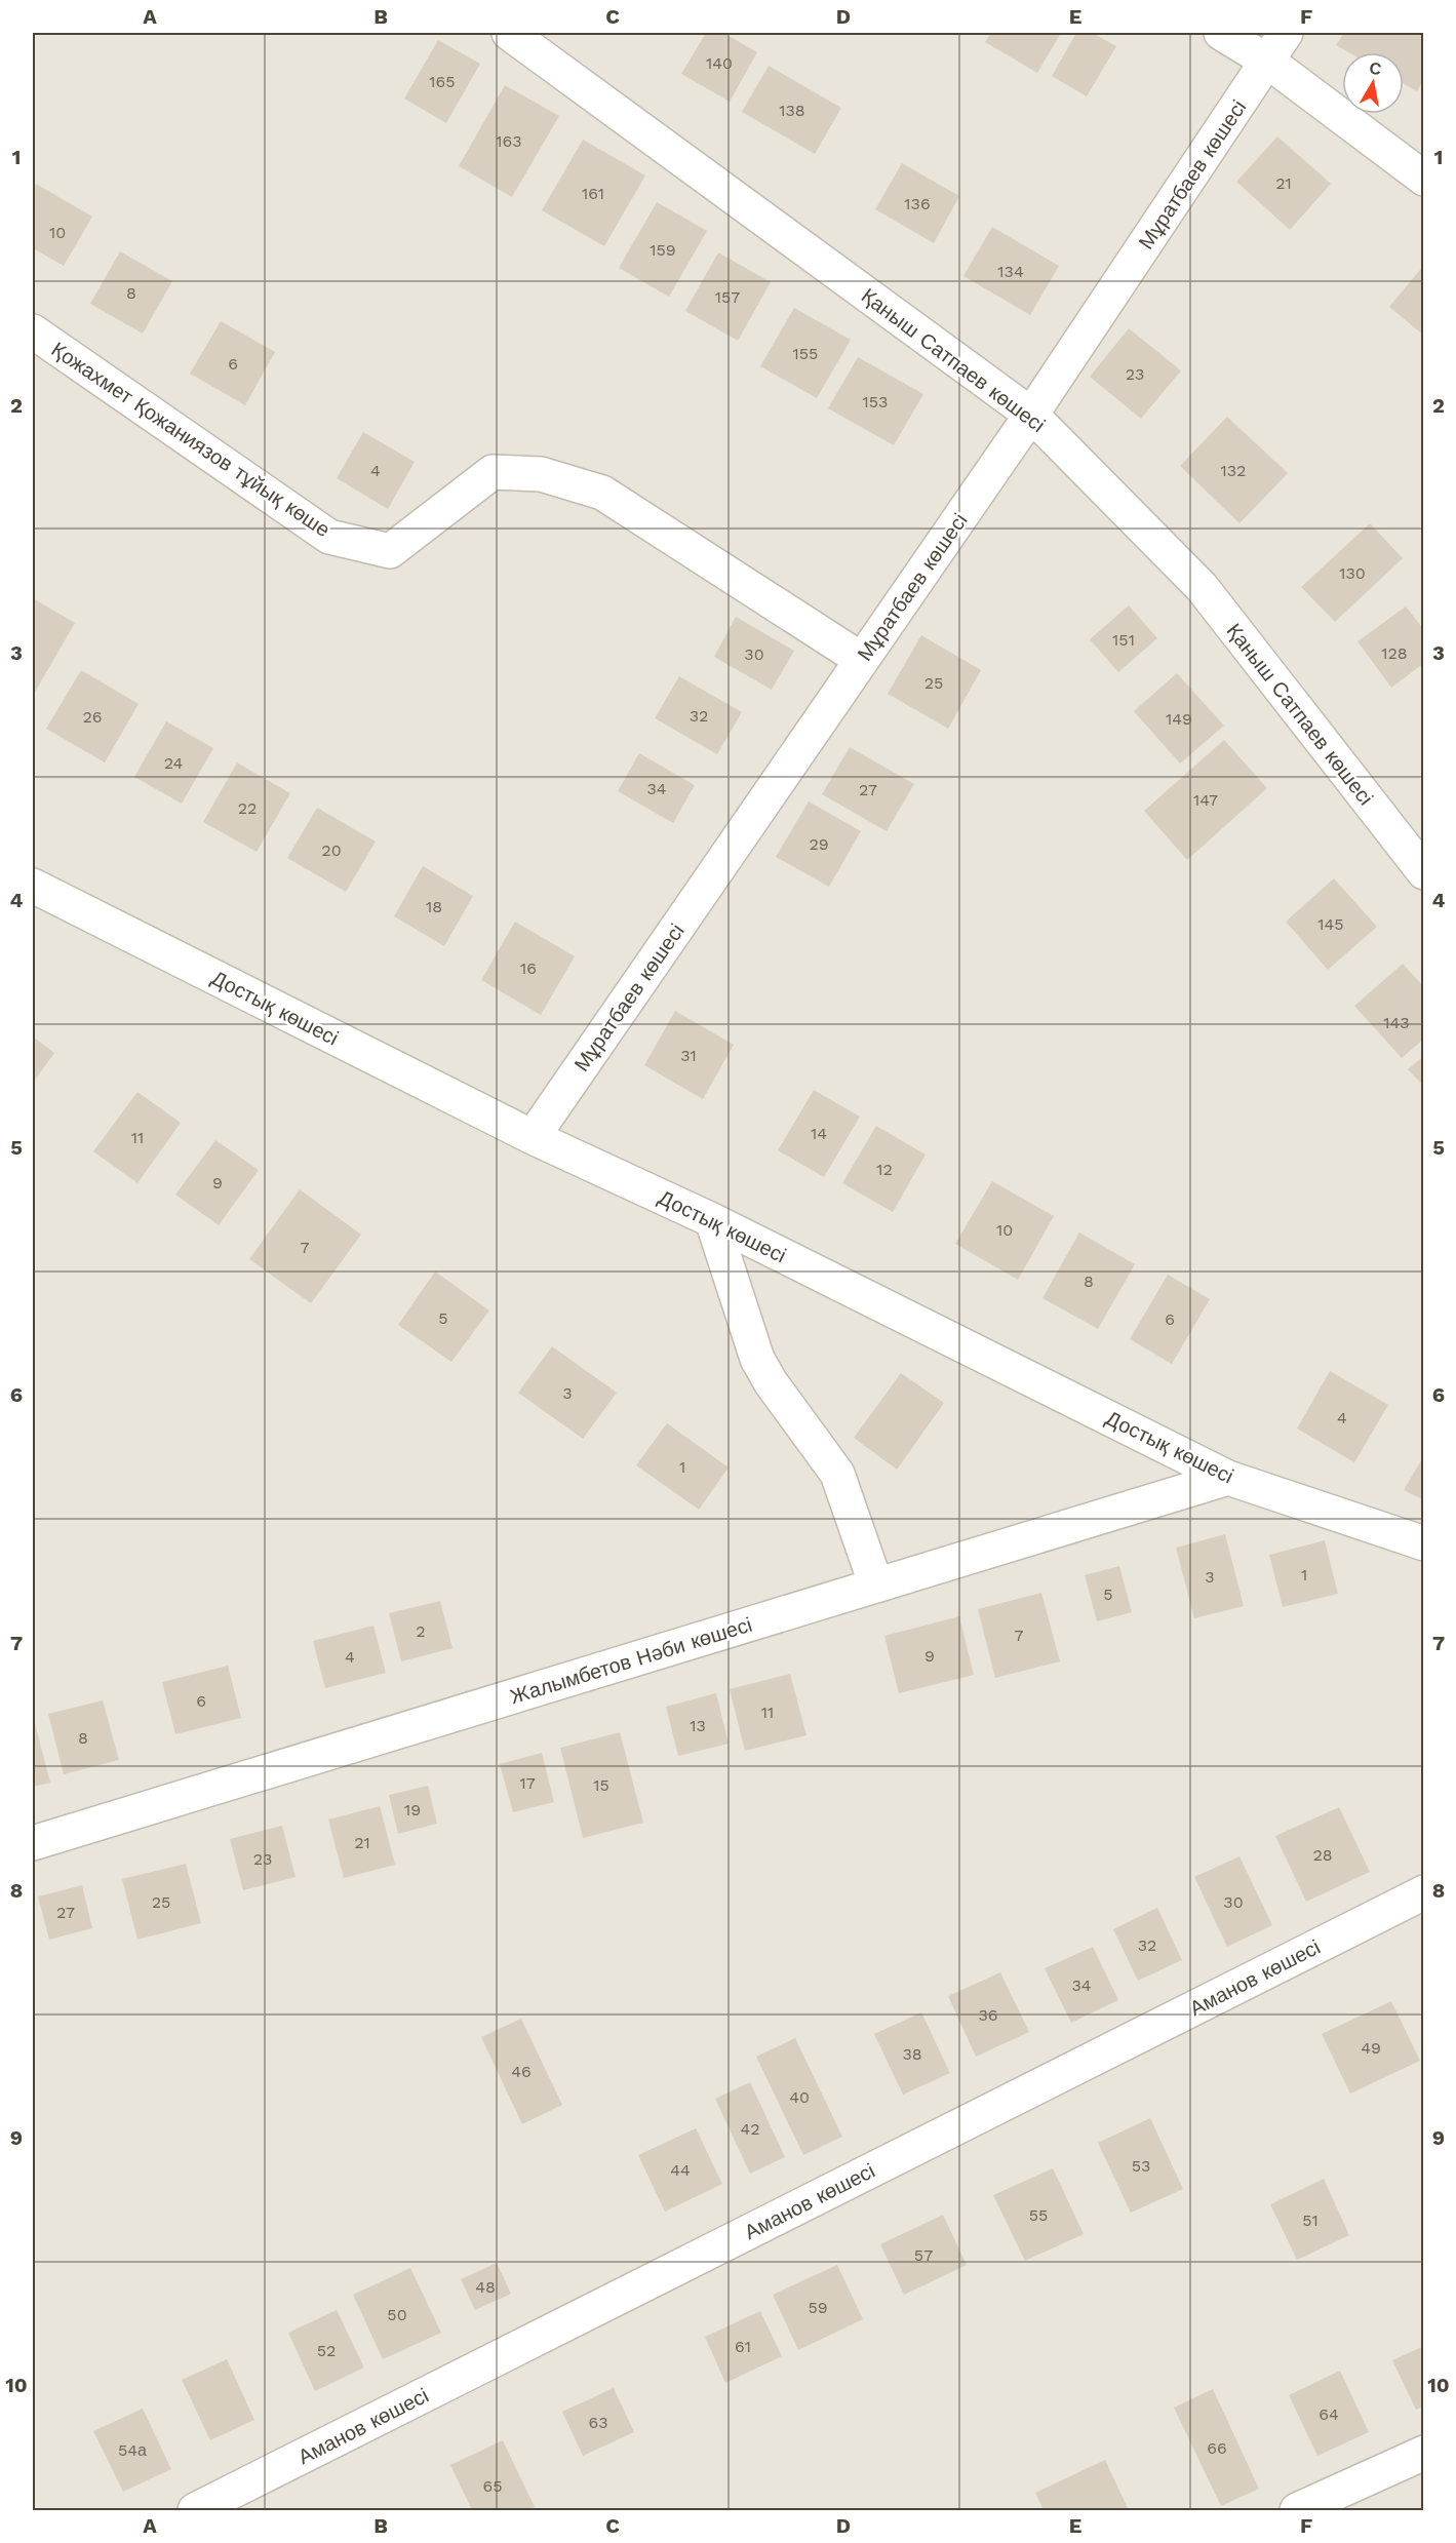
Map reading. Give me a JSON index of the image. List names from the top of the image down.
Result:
{
  "streets": {
    "street": [
      "Мұратбаев көшесі",
      "Қаныш Сатпаев көшесі",
      "Қожахмет Қожаниязов тұйық көше",
      "Достық көшесі",
      "Жалымбетов Нәби көшесі",
      "Аманов көшесі"
    ]
  },
  "crossings": [
    ["Мұратбаев көшесі", "Қаныш Сатпаев көшесі"],
    ["Мұратбаев көшесі", "Қожахмет Қожаниязов тұйық көше"],
    ["Мұратбаев көшесі", "Достық көшесі"],
    ["Достық көшесі", "Жалымбетов Нәби көшесі"]
  ],
  "house_numbers": [
    "140",
    "165",
    "138",
    "163",
    "21",
    "161",
    "136",
    "10",
    "159",
    "134",
    "8",
    "157",
    "155",
    "6",
    "23",
    "153",
    "4",
    "132",
    "130",
    "151",
    "128",
    "30",
    "25",
    "32",
    "26",
    "149",
    "24",
    "34",
    "27",
    "147",
    "22",
    "29",
    "20",
    "18",
    "145",
    "16",
    "143",
    "31",
    "14",
    "11",
    "12",
    "9",
    "10",
    "7",
    "8",
    "5",
    "6",
    "3",
    "4",
    "1",
    "1",
    "3",
    "5",
    "2",
    "7",
    "9",
    "4",
    "6",
    "11",
    "13",
    "8",
    "17",
    "15",
    "19",
    "21",
    "28",
    "23",
    "25",
    "30",
    "27",
    "32",
    "34",
    "36",
    "49",
    "38",
    "46",
    "40",
    "42",
    "53",
    "44",
    "55",
    "51",
    "57",
    "48",
    "59",
    "50",
    "61",
    "52",
    "64",
    "63",
    "66",
    "54а",
    "65"
  ],
  "north": "top",
  "grid": {
    "columns": [
      "A",
      "B",
      "C",
      "D",
      "E",
      "F"
    ],
    "rows": [
      "1",
      "2",
      "3",
      "4",
      "5",
      "6",
      "7",
      "8",
      "9",
      "10"
    ]
  }
}
